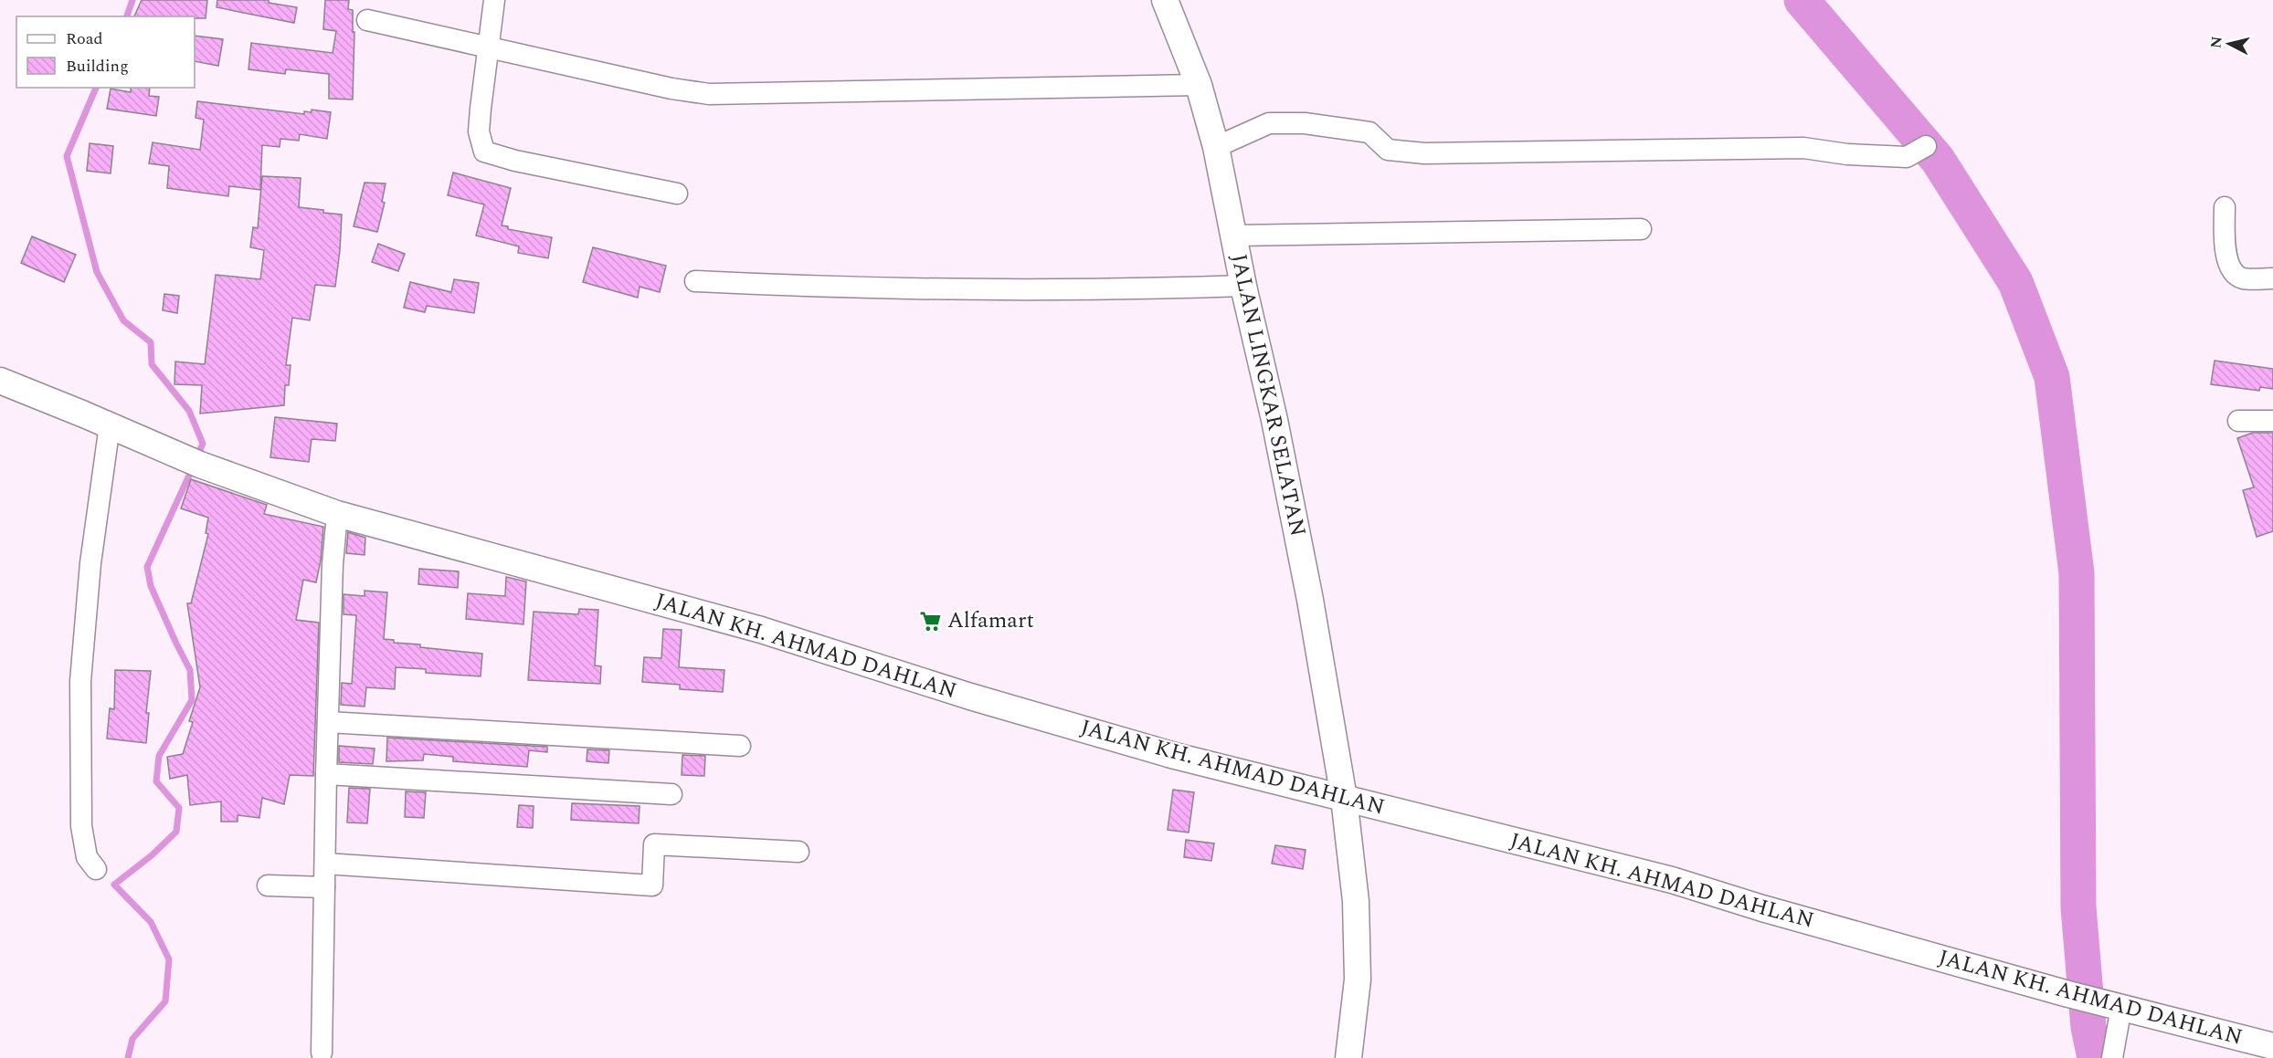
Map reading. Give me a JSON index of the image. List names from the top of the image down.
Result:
{
  "streets": {
    "street": ["JALAN LINGKAR SELATAN", "JALAN KH. AHMAD DAHLAN"]
  },
  "crossings": [
    ["JALAN LINGKAR SELATAN", "JALAN KH. AHMAD DAHLAN"]
  ],
  "places": {
    "supermarket": ["Alfamart"]
  },
  "legend": ["Road", "Building"],
  "north": "left"
}
